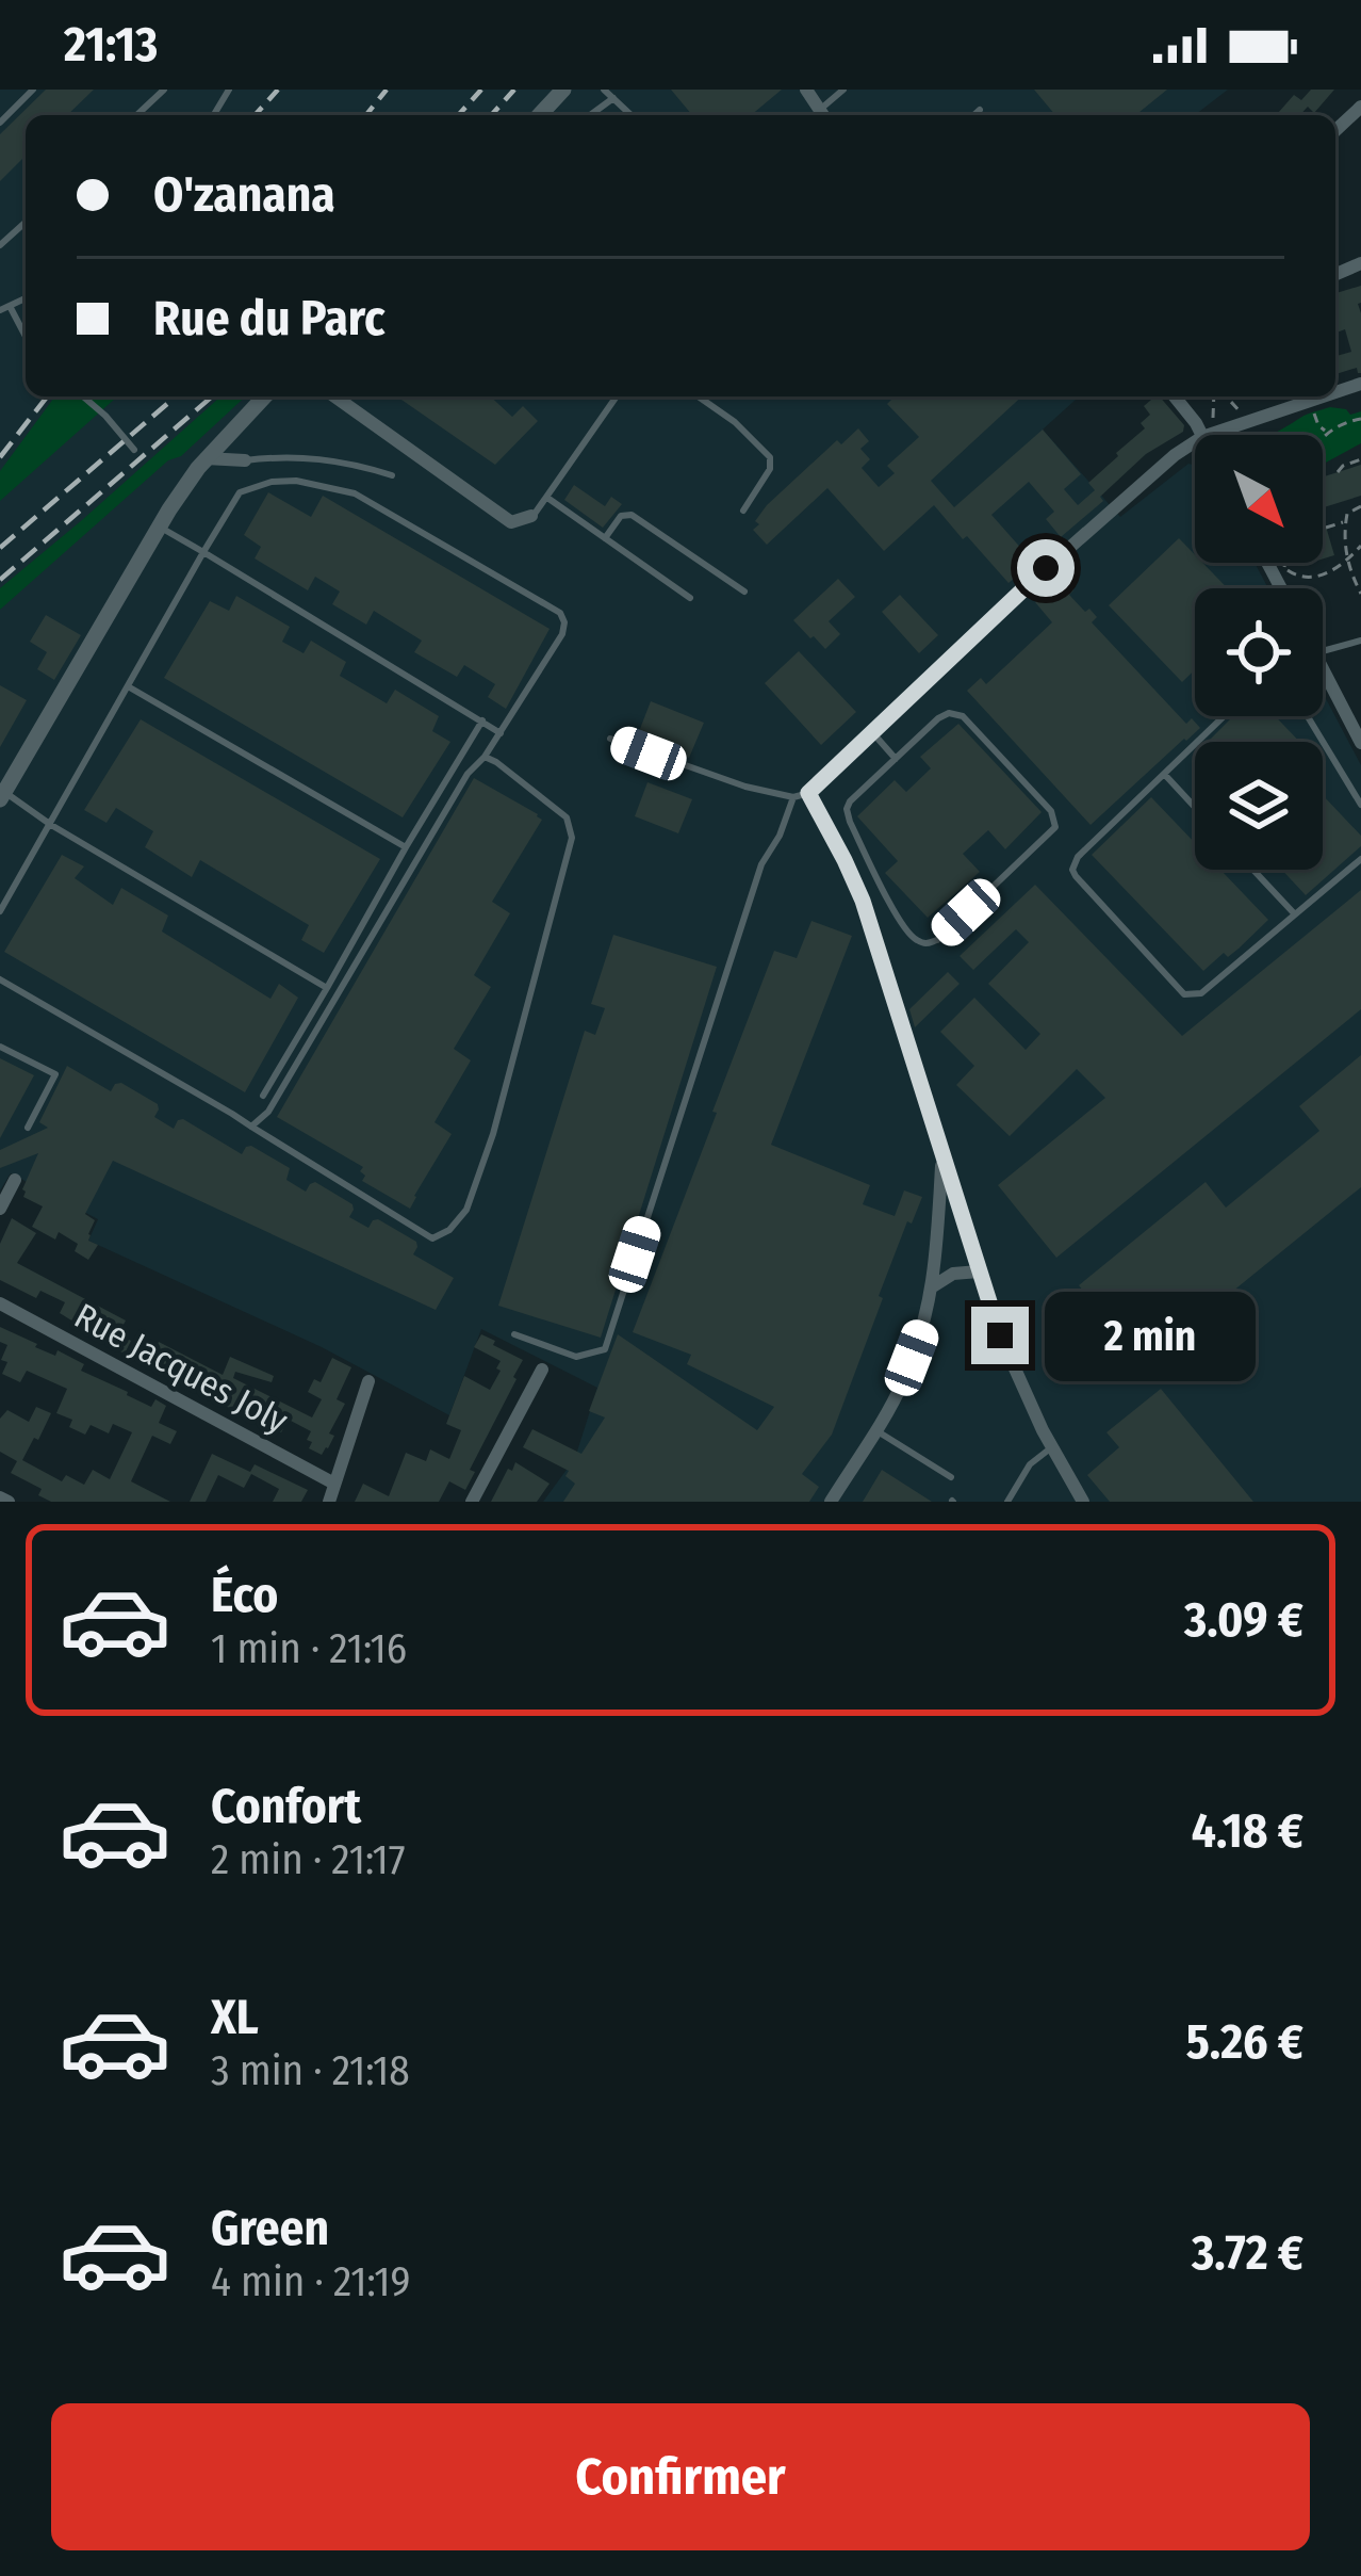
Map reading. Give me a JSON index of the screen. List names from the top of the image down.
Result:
{
  "streets": {
    "street": ["Rue Jacques Joly"]
  },
  "north": "bottom right",
  "page": {
    "status": "21:13",
    "banner": ["O'zanana", "Rue du Parc"],
    "bubble": "2 min",
    "list": [
      {
        "name": "Éco",
        "note": "1 min · 21:16",
        "value": "3.09 €"
      },
      {
        "name": "Confort",
        "note": "2 min · 21:17",
        "value": "4.18 €"
      },
      {
        "name": "XL",
        "note": "3 min · 21:18",
        "value": "5.26 €"
      },
      {
        "name": "Green",
        "note": "4 min · 21:19",
        "value": "3.72 €"
      }
    ],
    "buttons": "Confirmer"
  }
}
